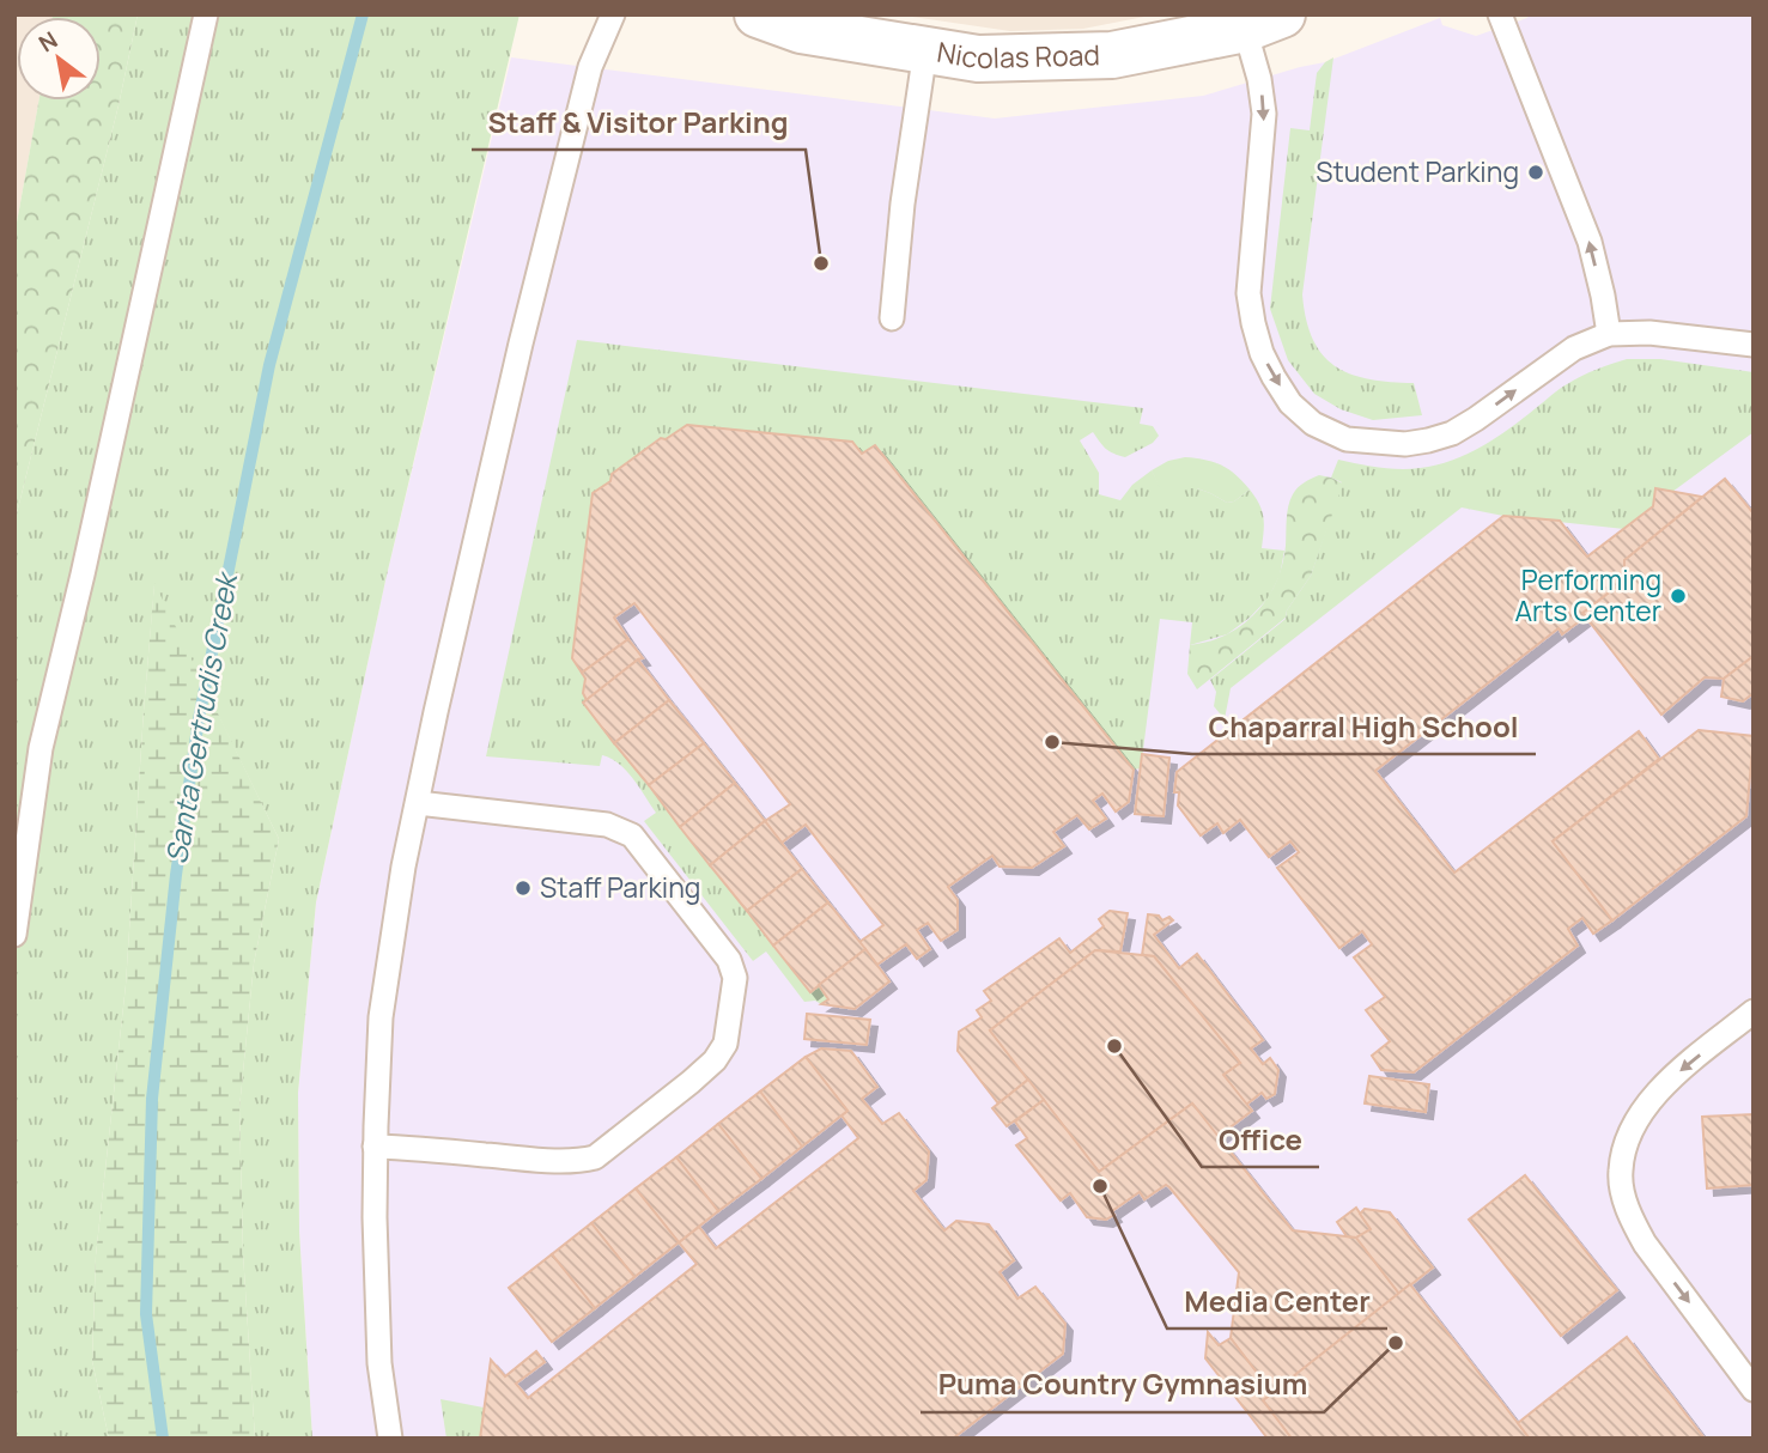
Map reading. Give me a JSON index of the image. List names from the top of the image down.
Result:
{
  "streets": {
    "street": ["Nicolas Road"]
  },
  "water": ["Santa Gertrudis Creek"],
  "places": [
    "Student Parking",
    "Staff & Visitor Parking",
    "Performing Arts Center",
    "Chaparral High School",
    "Staff Parking",
    "Office",
    "Media Center",
    "Puma Country Gymnasium"
  ],
  "north": "top left"
}
